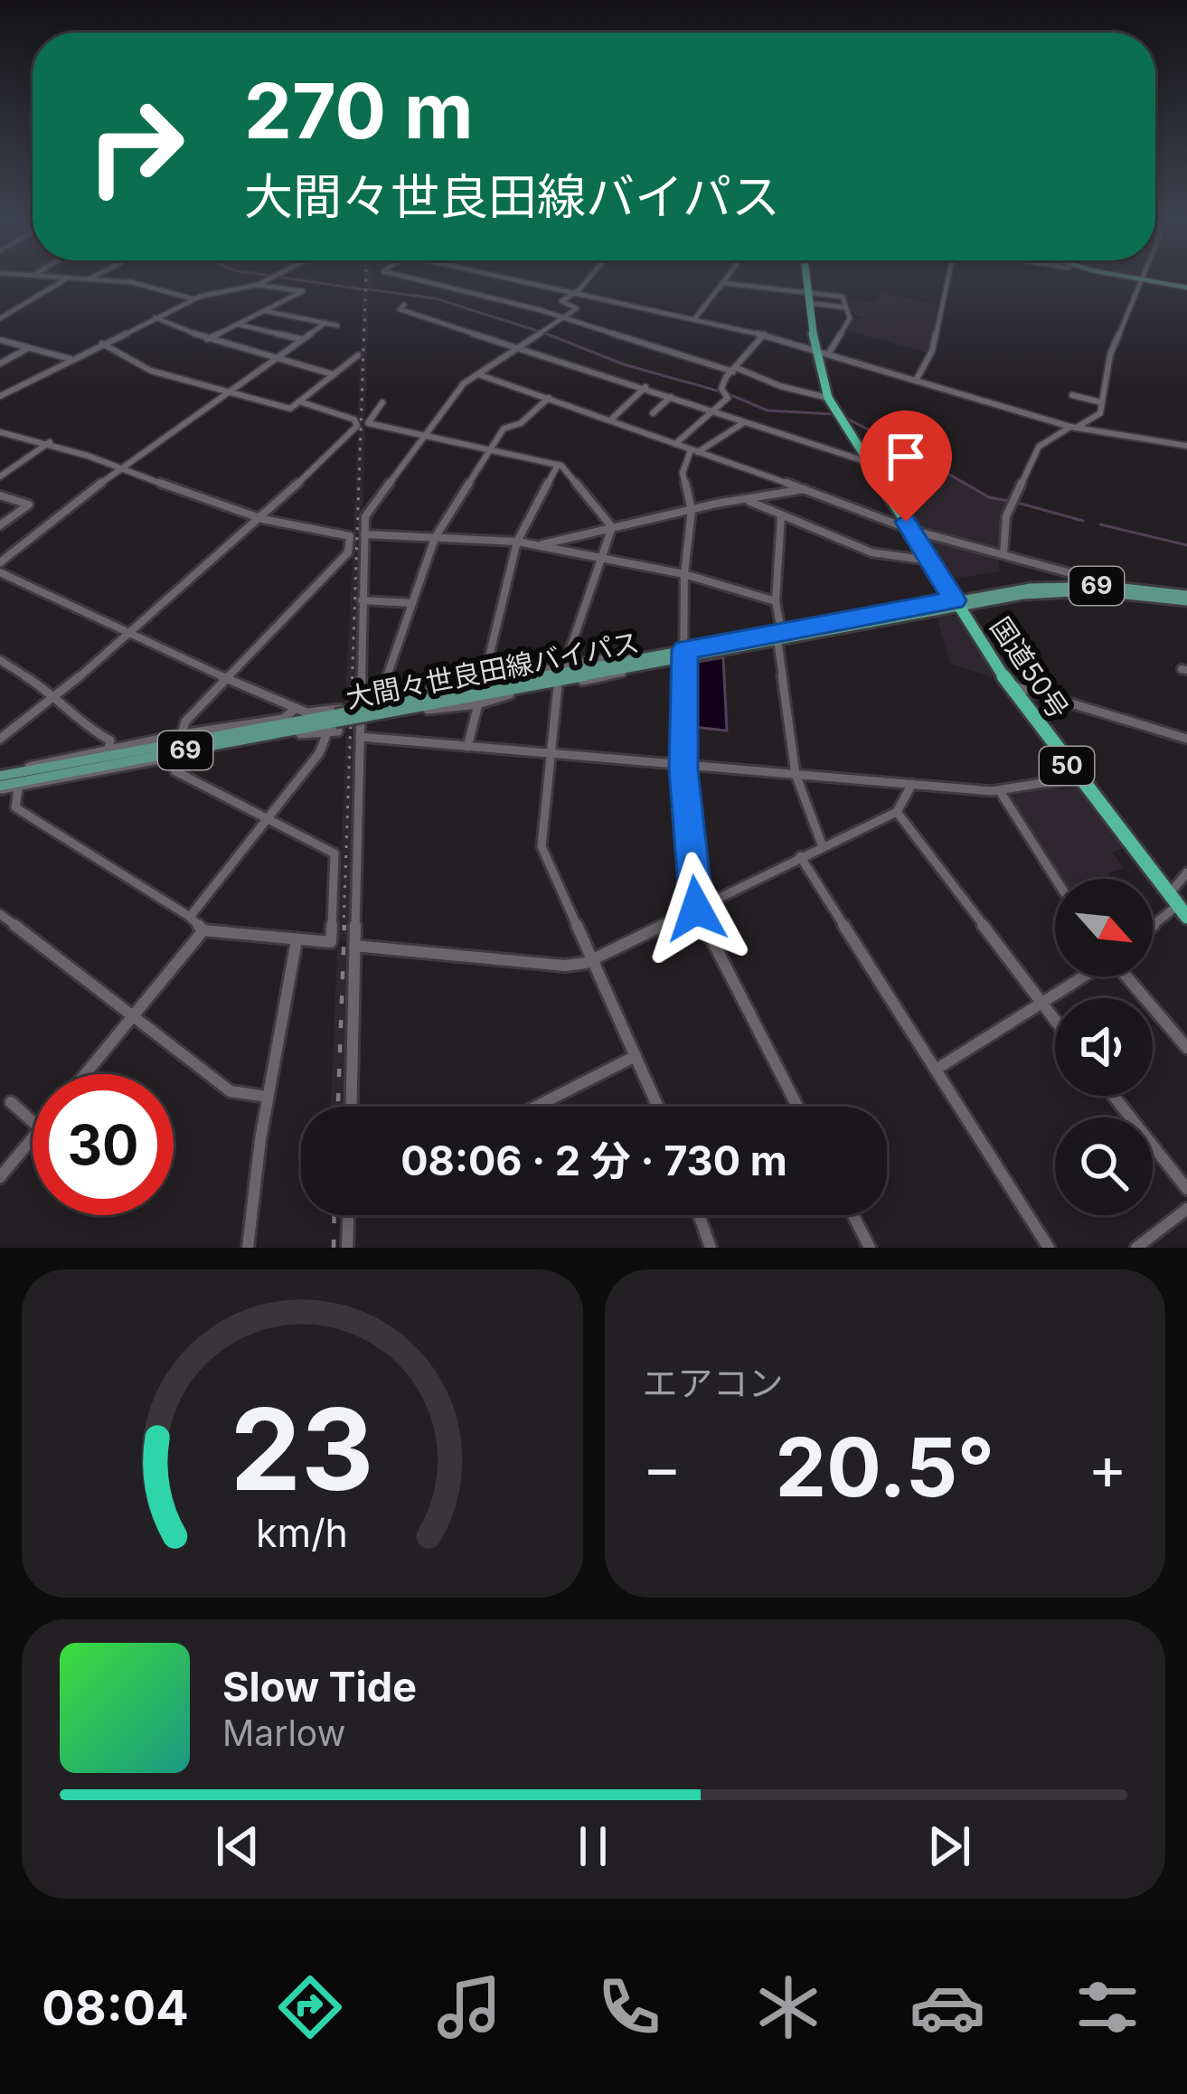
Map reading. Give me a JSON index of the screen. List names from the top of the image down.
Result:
{
  "streets": {
    "highway": ["国道50号", "50"],
    "main road": ["69", "大間々世良田線バイパス"]
  },
  "crossings": [
    ["国道50号", "大間々世良田線バイパス"]
  ],
  "north": "bottom right",
  "page": {
    "turn": ["270 m", "大間々世良田線バイパス"],
    "limit": "30",
    "trip": "08:06 · 2 分 · 730 m",
    "tile": "エアコン",
    "heat": ["−", "20.5°", "+"],
    "song": ["Slow Tide", "Marlow"],
    "tabs": "08:04",
    "gauge": ["23", "km/h"]
  }
}
